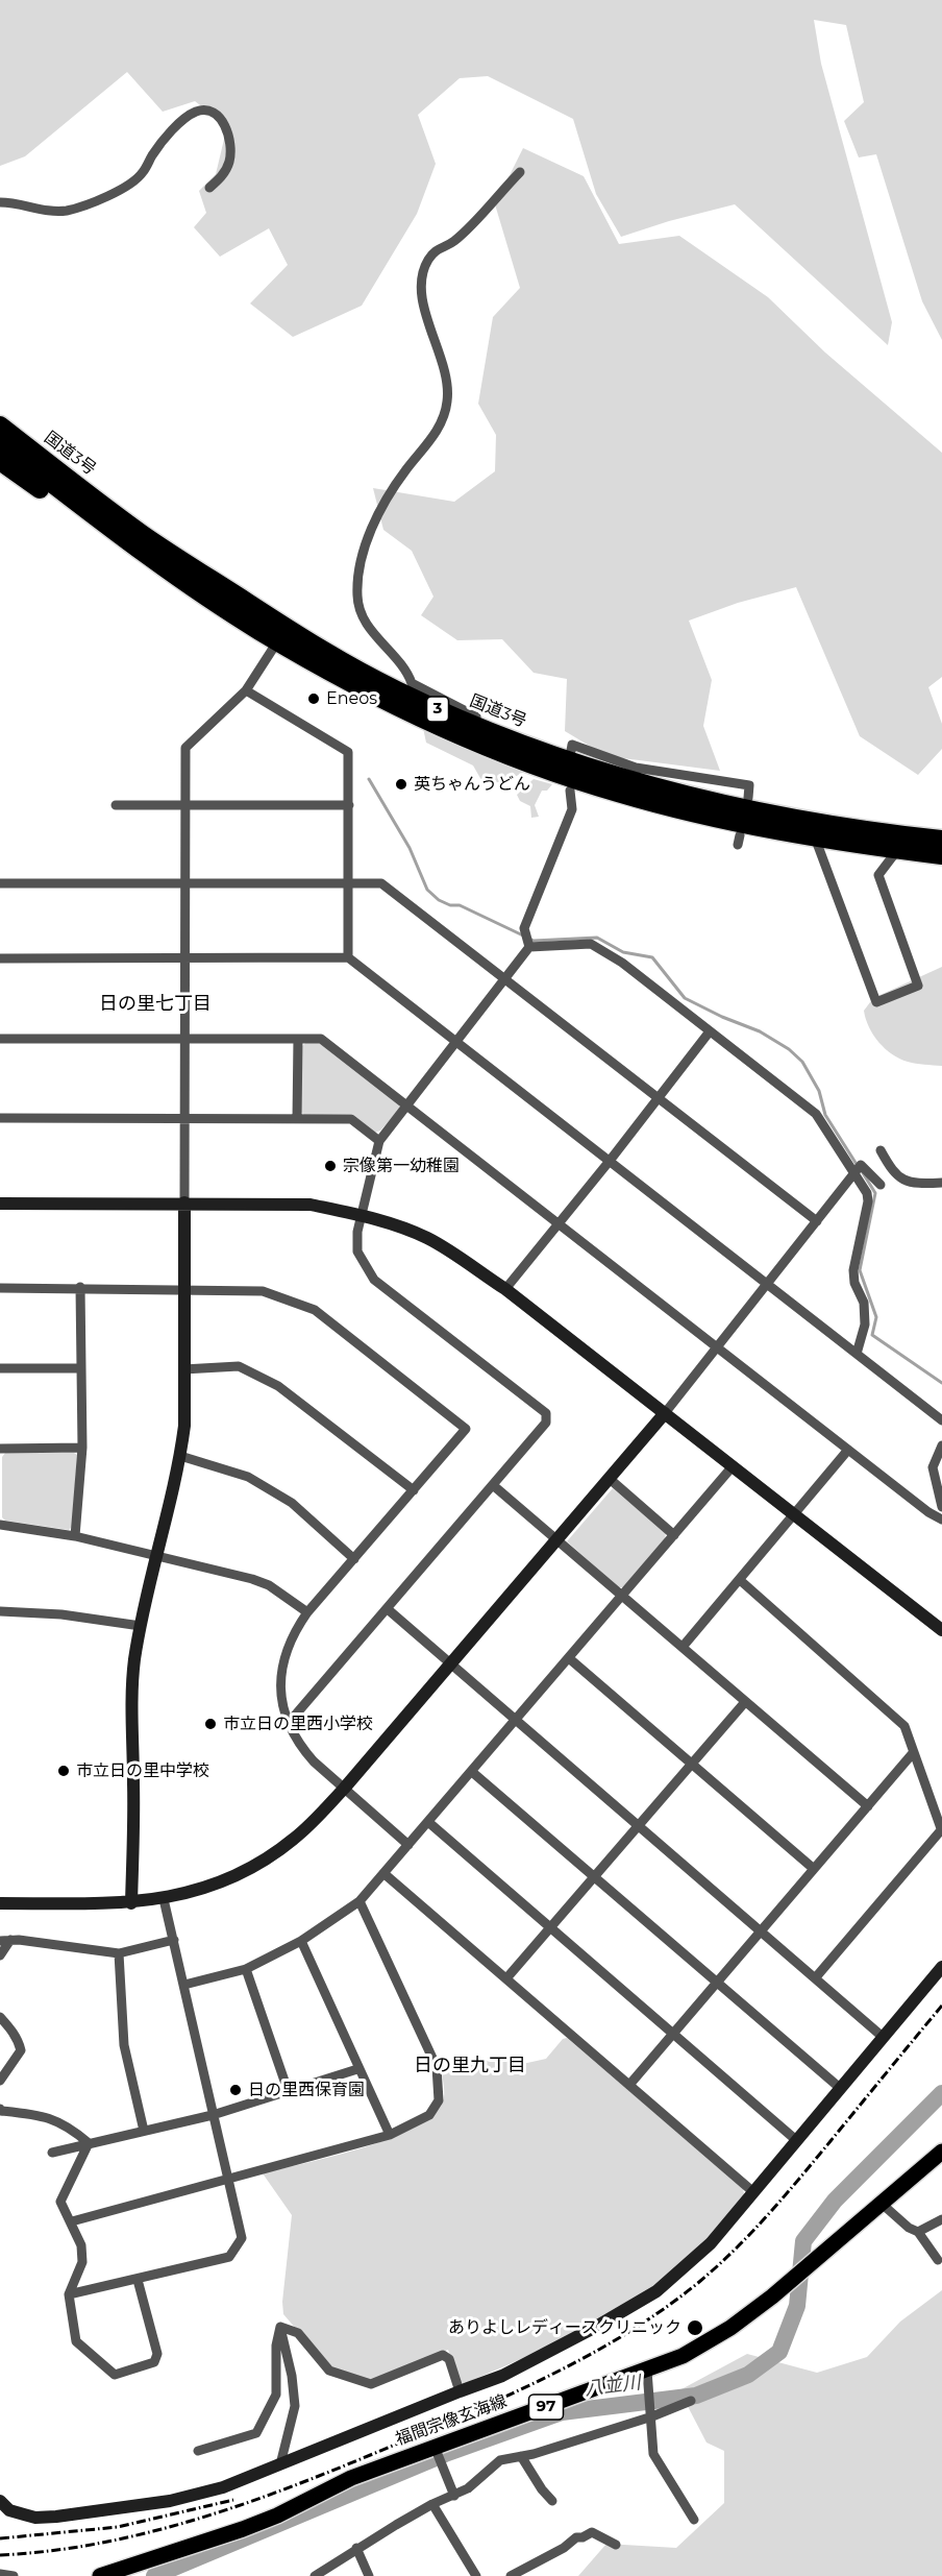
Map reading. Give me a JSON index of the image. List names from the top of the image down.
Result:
{
  "streets": {
    "highway": ["国道3号", "3"],
    "main road": ["97", "福間宗像玄海線"]
  },
  "districts": ["日の里七丁目", "日の里九丁目"],
  "water": ["八並川"],
  "places": [
    "Eneos",
    "英ちゃんうどん",
    "宗像第一幼稚園",
    "市立日の里西小学校",
    "市立日の里中学校",
    "日の里西保育園",
    "ありよしレディースクリニック"
  ]
}
